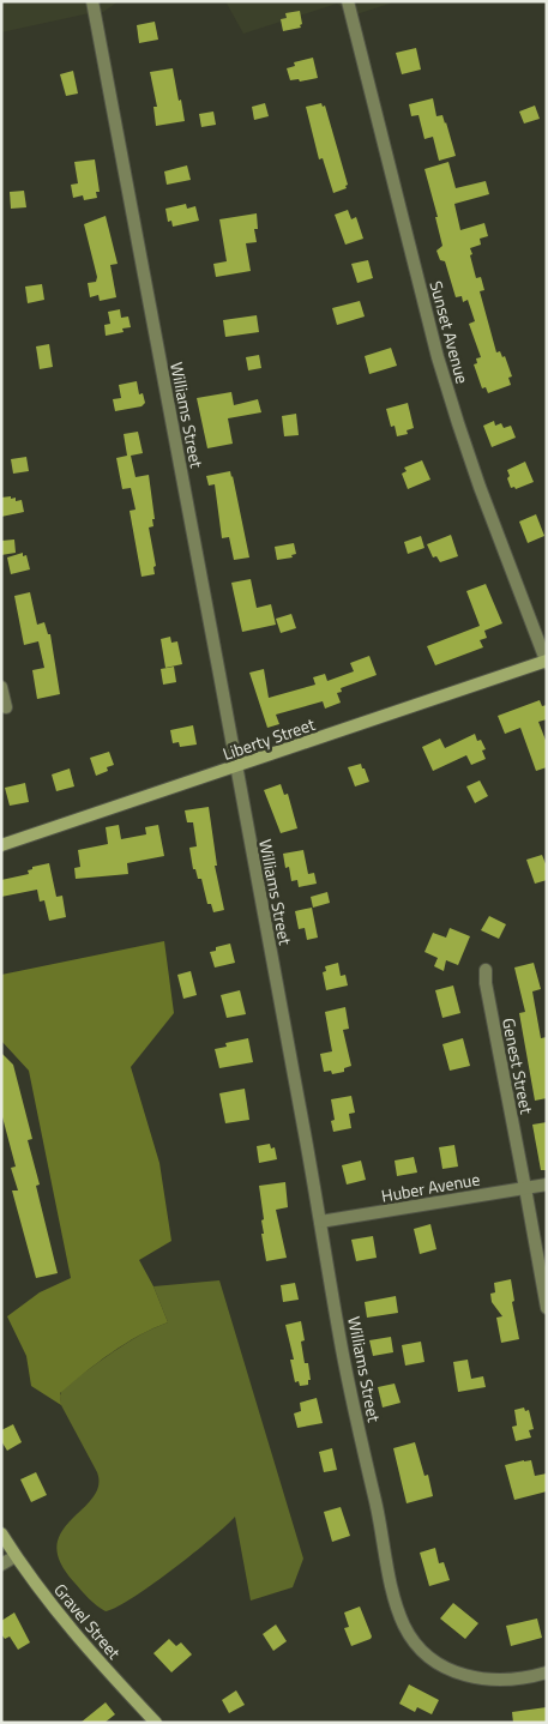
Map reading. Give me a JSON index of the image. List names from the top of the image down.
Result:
{
  "streets": {
    "main road": ["Liberty Street", "Gravel Street"],
    "street": [
      "Sunset Avenue",
      "Williams Street",
      "Genest Street",
      "Huber Avenue"
    ]
  },
  "crossings": [
    ["Sunset Avenue", "Liberty Street"],
    ["Williams Street", "Liberty Street"],
    ["Williams Street", "Huber Avenue"],
    ["Genest Street", "Huber Avenue"]
  ]
}
